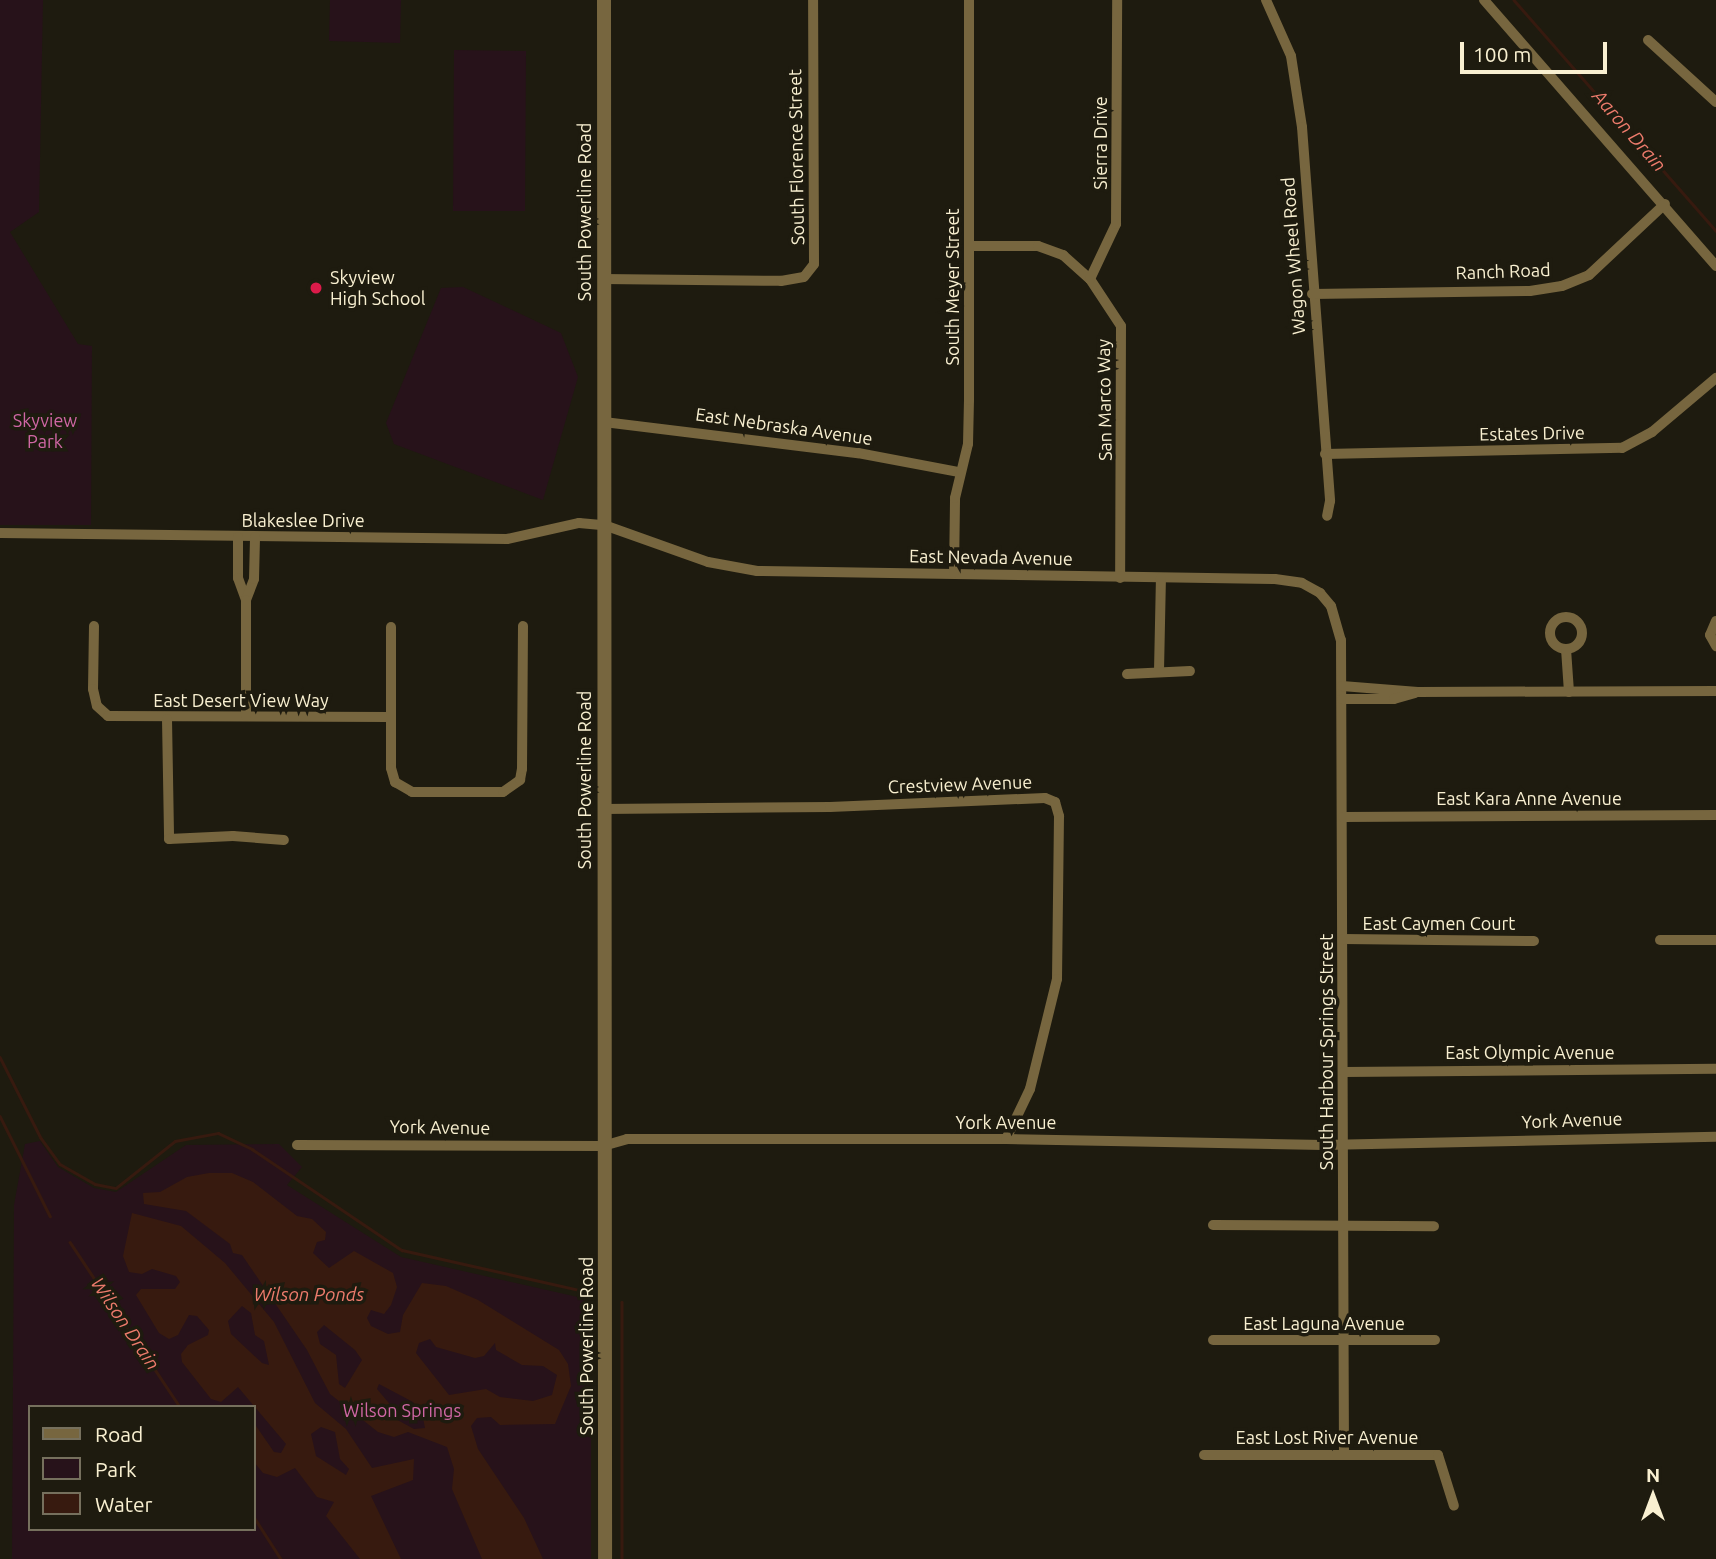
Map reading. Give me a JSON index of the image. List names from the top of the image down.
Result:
{
  "streets": {
    "street": [
      "Sierra Drive",
      "South Florence Street",
      "South Powerline Road",
      "Wagon Wheel Road",
      "Ranch Road",
      "South Meyer Street",
      "San Marco Way",
      "East Nebraska Avenue",
      "Estates Drive",
      "Blakeslee Drive",
      "East Nevada Avenue",
      "East Desert View Way",
      "Crestview Avenue",
      "East Kara Anne Avenue",
      "East Caymen Court",
      "South Harbour Springs Street",
      "East Olympic Avenue",
      "York Avenue",
      "East Laguna Avenue",
      "East Lost River Avenue"
    ]
  },
  "crossings": [
    ["Sierra Drive", "San Marco Way"],
    ["South Florence Street", "South Powerline Road"],
    ["South Powerline Road", "East Nebraska Avenue"],
    ["South Powerline Road", "Blakeslee Drive"],
    ["South Powerline Road", "East Nevada Avenue"],
    ["South Powerline Road", "Crestview Avenue"],
    ["South Powerline Road", "York Avenue"],
    ["Wagon Wheel Road", "Ranch Road"],
    ["Wagon Wheel Road", "Estates Drive"],
    ["South Meyer Street", "San Marco Way"],
    ["South Meyer Street", "East Nebraska Avenue"],
    ["South Meyer Street", "East Nevada Avenue"],
    ["San Marco Way", "East Nevada Avenue"],
    ["Blakeslee Drive", "East Nevada Avenue"],
    ["East Nevada Avenue", "South Harbour Springs Street"],
    ["Crestview Avenue", "York Avenue"],
    ["East Kara Anne Avenue", "South Harbour Springs Street"],
    ["East Caymen Court", "South Harbour Springs Street"],
    ["South Harbour Springs Street", "East Olympic Avenue"],
    ["South Harbour Springs Street", "York Avenue"],
    ["South Harbour Springs Street", "East Laguna Avenue"],
    ["South Harbour Springs Street", "East Lost River Avenue"]
  ],
  "water": ["Aaron Drain", "Wilson Ponds", "Wilson Drain"],
  "parks": ["Skyview Park", "Wilson Springs"],
  "places": ["Skyview High School"],
  "legend": ["Road", "Park", "Water"],
  "scale_bar": "100 m",
  "north": "top"
}
